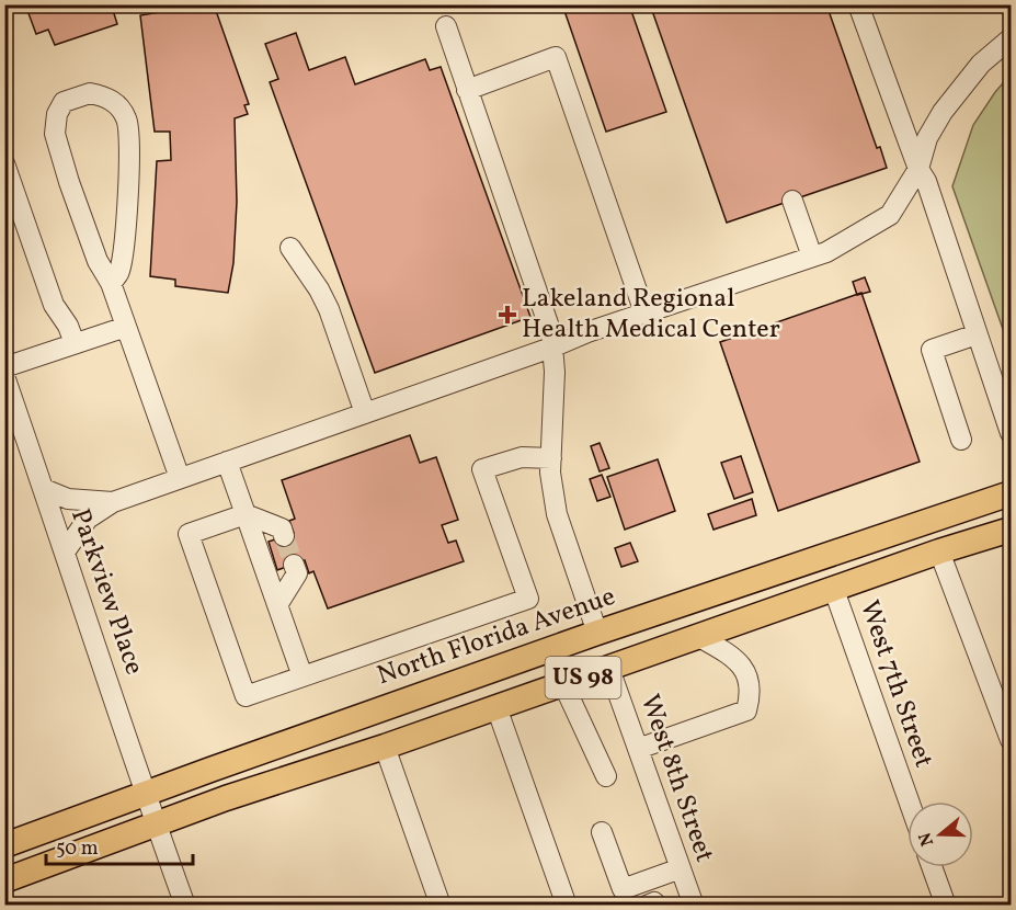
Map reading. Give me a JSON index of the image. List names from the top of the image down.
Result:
{
  "streets": {
    "main road": ["North Florida Avenue", "US 98"],
    "street": ["Parkview Place", "West 7th Street", "West 8th Street"]
  },
  "crossings": [
    ["Parkview Place", "North Florida Avenue"],
    ["Parkview Place", "US 98"],
    ["US 98", "West 7th Street"],
    ["US 98", "West 8th Street"]
  ],
  "places": {
    "health": ["Lakeland Regional Health Medical Center"]
  },
  "scale_bar": "50 m",
  "north": "left"
}
